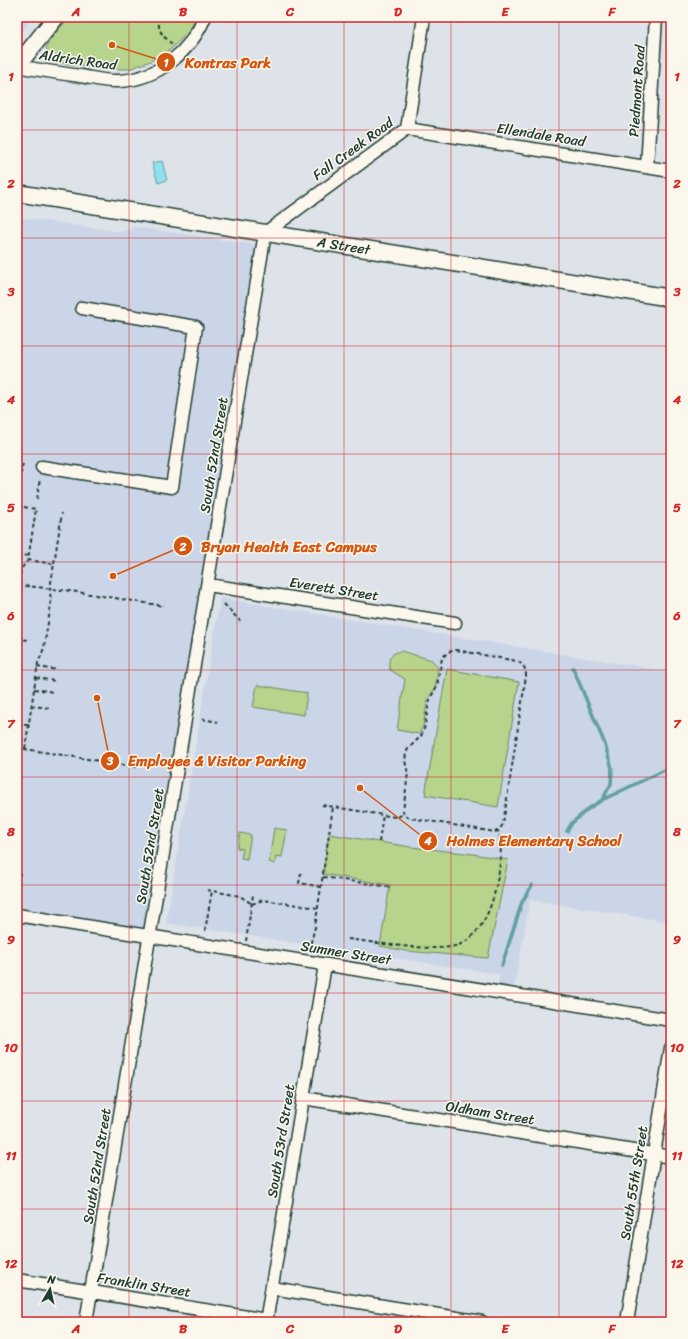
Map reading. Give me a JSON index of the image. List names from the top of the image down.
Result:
{
  "streets": {
    "main road": ["A Street"],
    "street": [
      "Aldrich Road",
      "Piedmont Road",
      "Ellendale Road",
      "Fall Creek Road",
      "South 52nd Street",
      "Everett Street",
      "Sumner Street",
      "Oldham Street",
      "South 53rd Street",
      "South 55th Street",
      "Franklin Street"
    ]
  },
  "crossings": [
    ["Piedmont Road", "Ellendale Road"],
    ["Ellendale Road", "Fall Creek Road"],
    ["Fall Creek Road", "A Street"],
    ["Fall Creek Road", "South 52nd Street"],
    ["A Street", "South 52nd Street"],
    ["South 52nd Street", "Everett Street"],
    ["South 52nd Street", "Sumner Street"],
    ["South 52nd Street", "Franklin Street"],
    ["Sumner Street", "South 53rd Street"],
    ["Oldham Street", "South 53rd Street"],
    ["Oldham Street", "South 55th Street"],
    ["South 53rd Street", "Franklin Street"]
  ],
  "places": [
    "Kontras Park",
    "Bryan Health East Campus",
    "Employee & Visitor Parking",
    "Holmes Elementary School"
  ],
  "north": "top",
  "grid": {
    "columns": [
      "A",
      "B",
      "C",
      "D",
      "E",
      "F"
    ],
    "rows": [
      "1",
      "2",
      "3",
      "4",
      "5",
      "6",
      "7",
      "8",
      "9",
      "10",
      "11",
      "12"
    ]
  }
}
